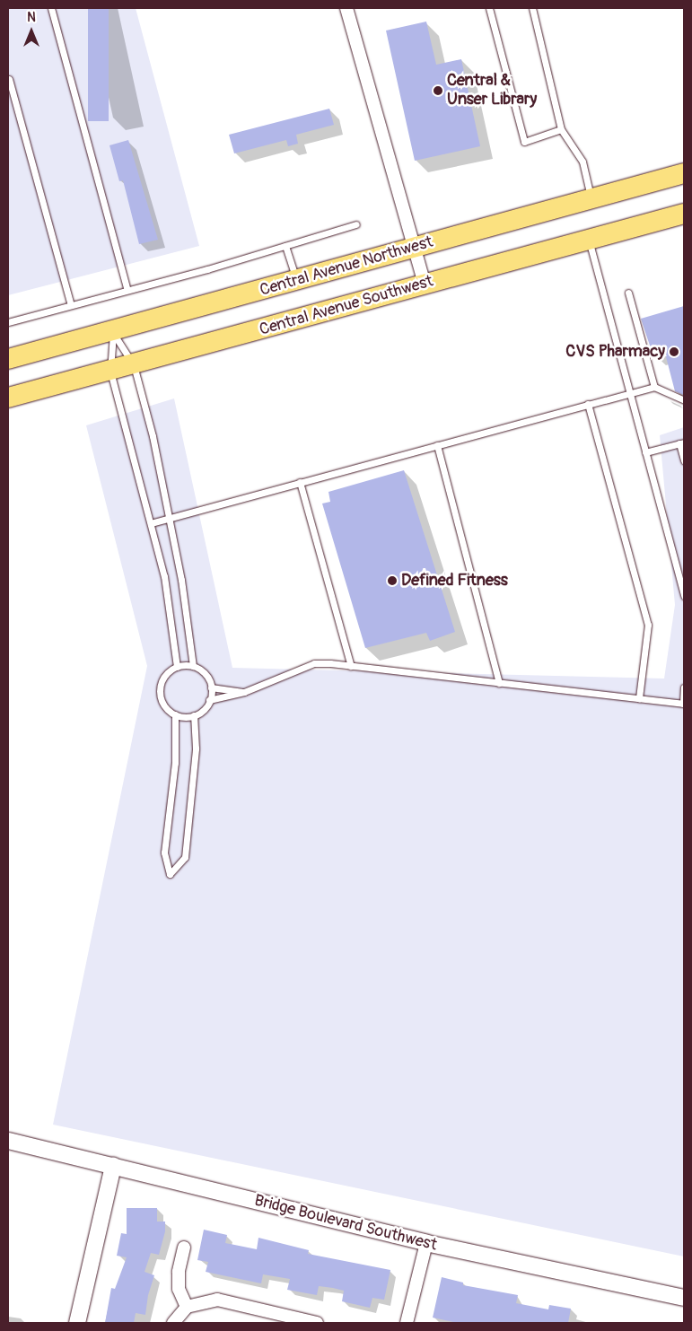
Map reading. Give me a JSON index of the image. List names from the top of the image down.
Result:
{
  "streets": {
    "main road": ["Central Avenue Northwest", "Central Avenue Southwest"],
    "street": ["Bridge Boulevard Southwest"]
  },
  "places": ["Central & Unser Library", "CVS Pharmacy", "Defined Fitness"],
  "north": "top"
}
